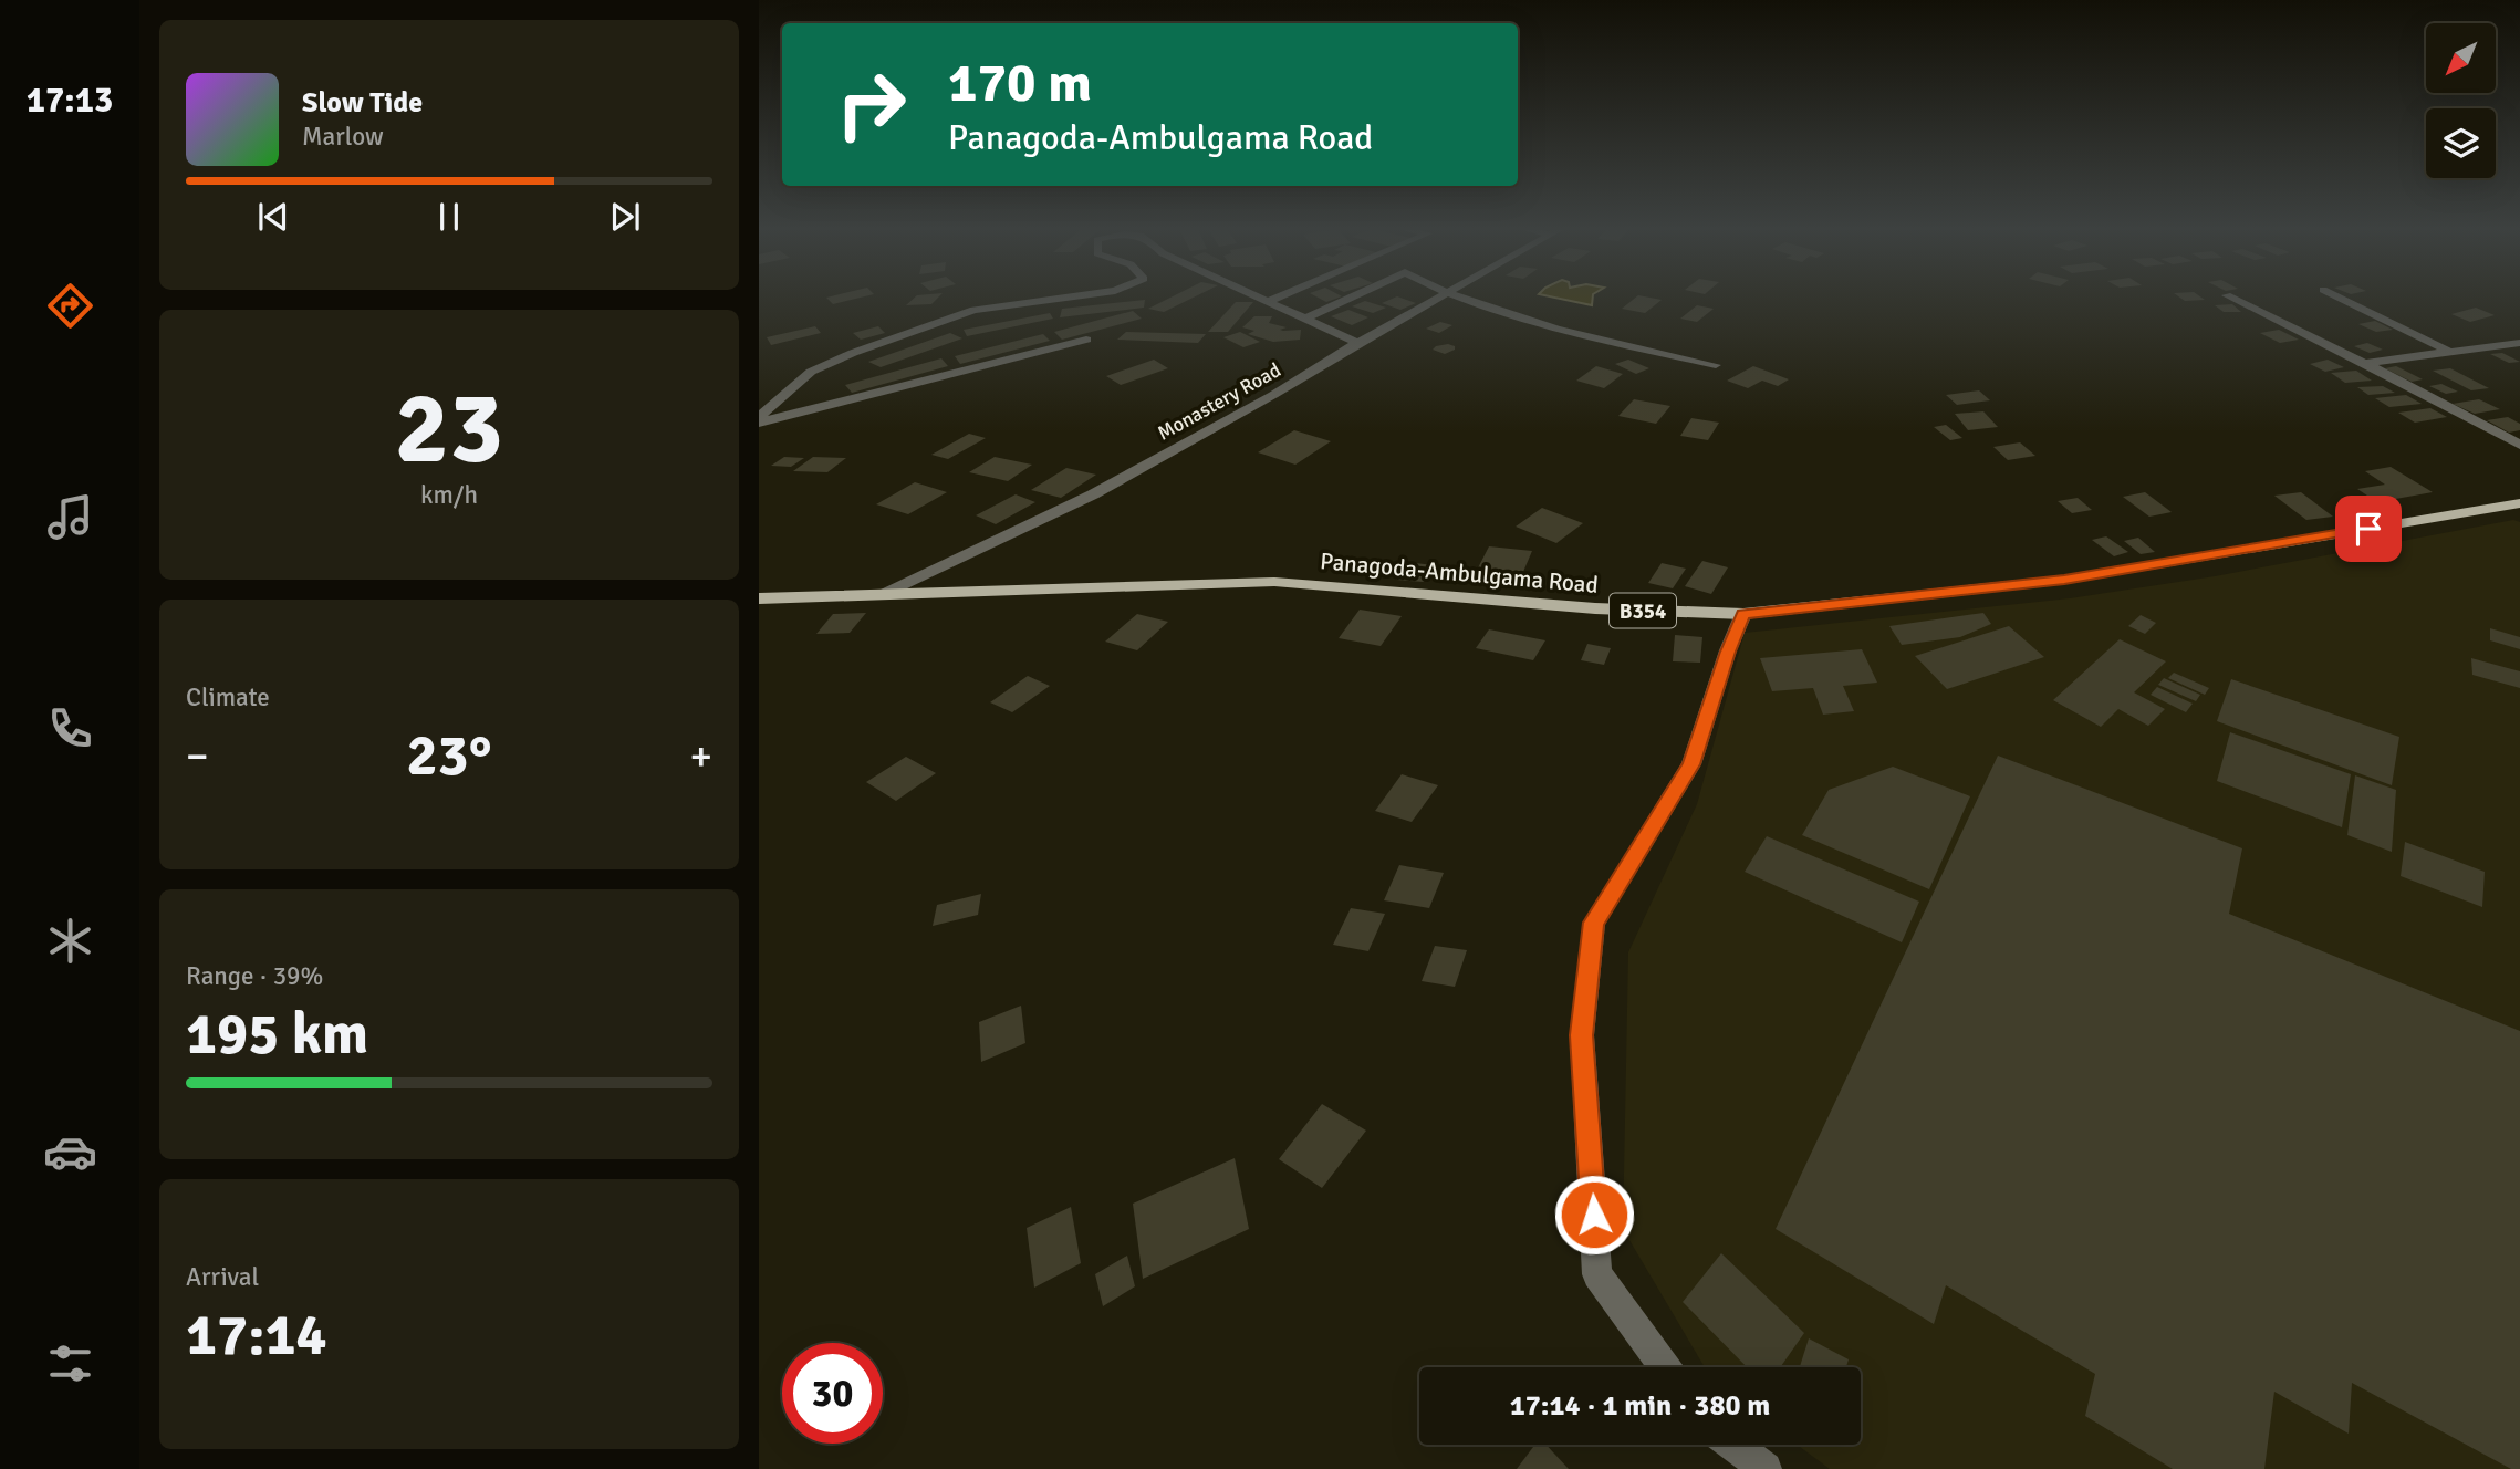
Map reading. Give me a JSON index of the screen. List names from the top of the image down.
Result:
{
  "streets": {
    "main road": ["Panagoda-Ambulgama Road", "B354"],
    "street": ["Monastery Road"]
  },
  "crossings": [
    ["Monastery Road", "Panagoda-Ambulgama Road"]
  ],
  "north": "bottom left",
  "page": {
    "tabs": "17:13",
    "turn": ["170 m", "Panagoda-Ambulgama Road"],
    "song": ["Slow Tide", "Marlow"],
    "tile": [
      ["23", "km/h"],
      "Climate",
      ["Range · 39%", "195 km"],
      ["Arrival", "17:14"]
    ],
    "heat": ["−", "23°", "+"],
    "limit": "30",
    "trip": "17:14 · 1 min · 380 m"
  }
}
